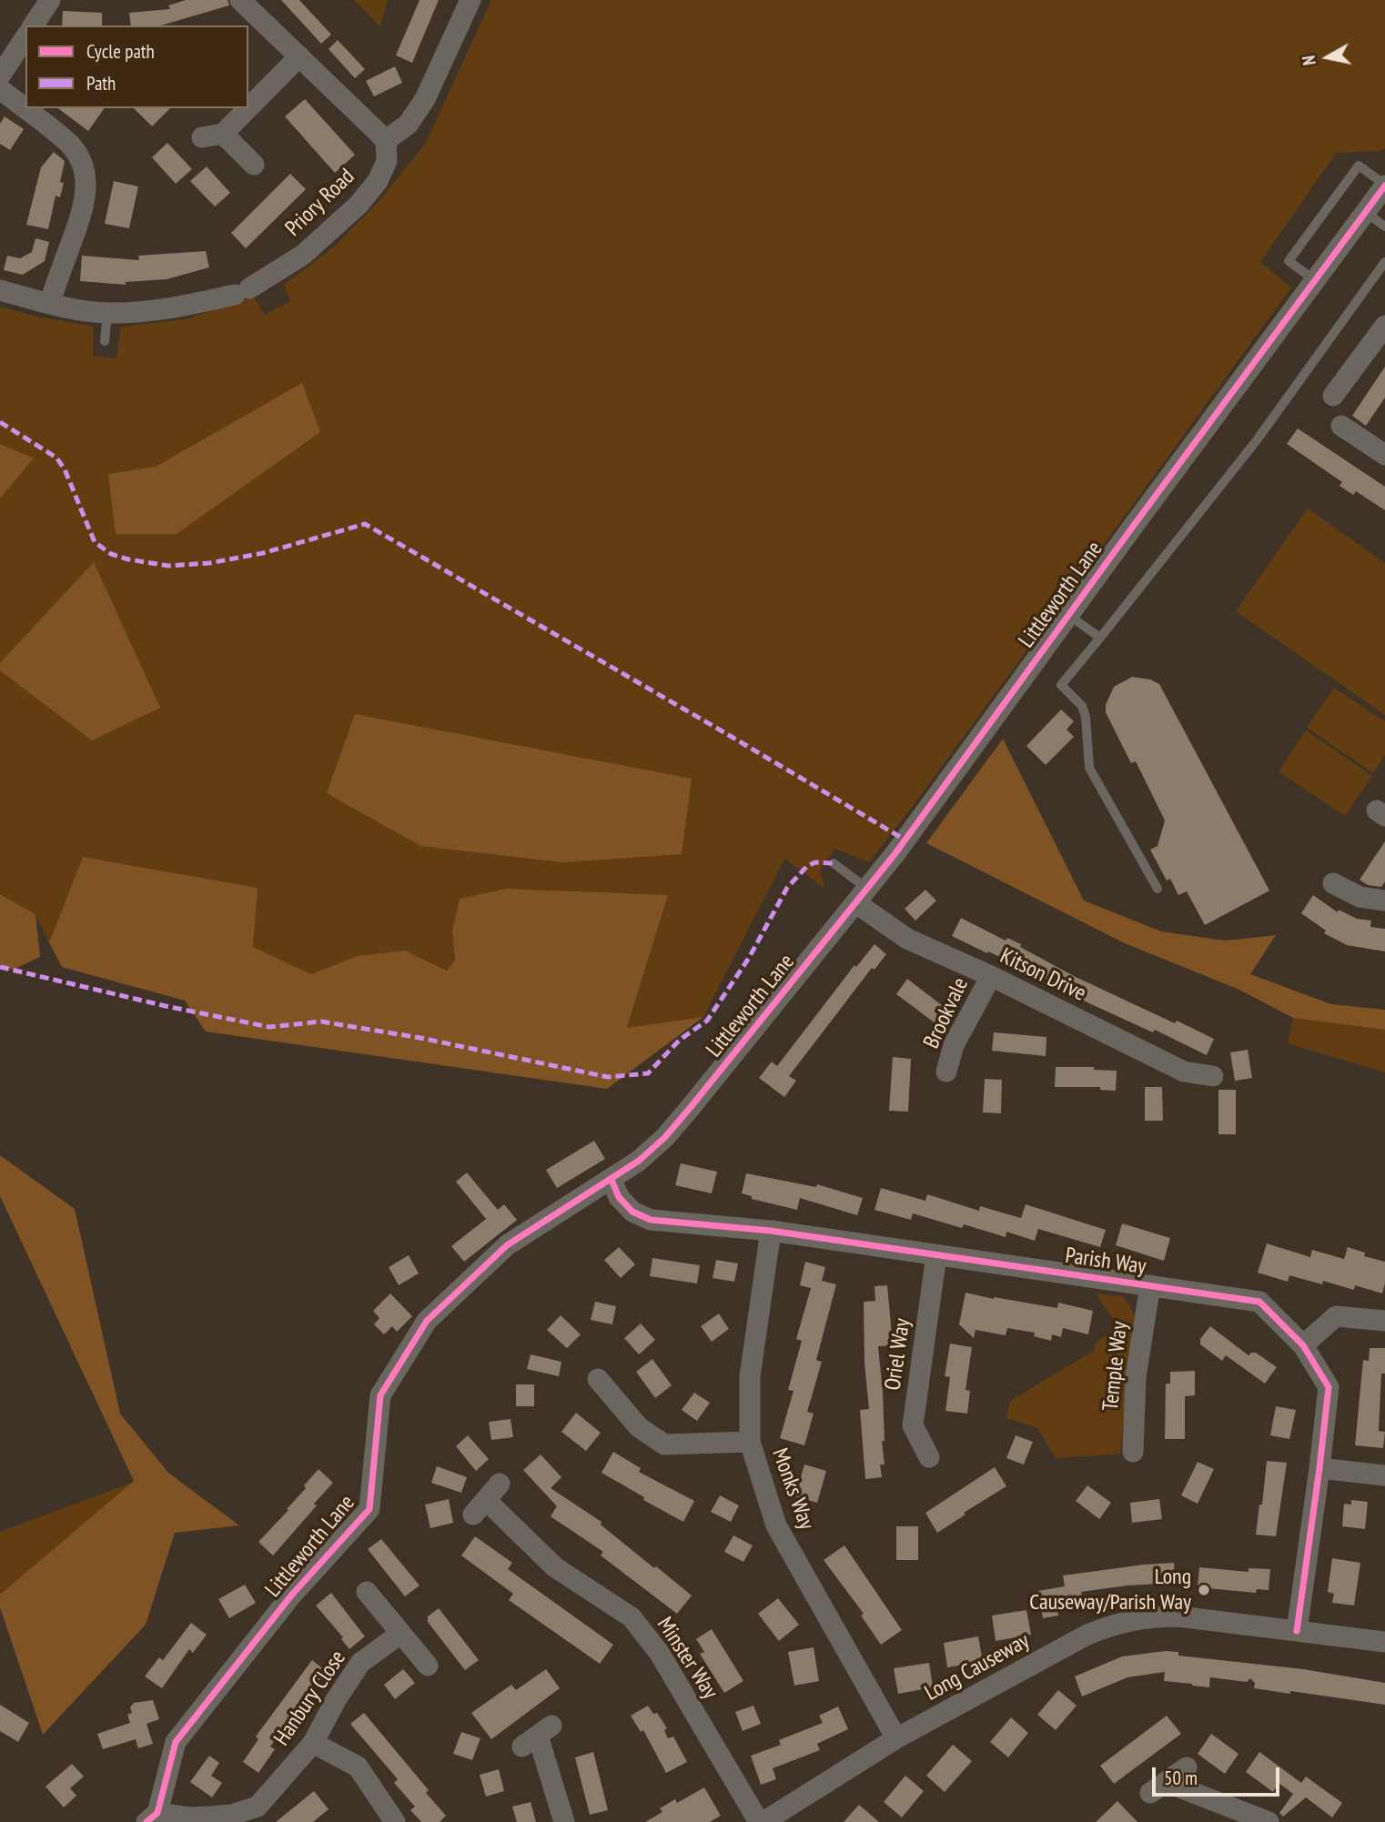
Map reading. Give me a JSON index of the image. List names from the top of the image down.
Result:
{
  "streets": {
    "street": [
      "Priory Road",
      "Littleworth Lane",
      "Kitson Drive",
      "Brookvale",
      "Parish Way",
      "Oriel Way",
      "Temple Way",
      "Monks Way",
      "Minster Way",
      "Long Causeway",
      "Hanbury Close"
    ]
  },
  "crossings": [
    ["Littleworth Lane", "Kitson Drive"],
    ["Littleworth Lane", "Parish Way"],
    ["Littleworth Lane", "Hanbury Close"],
    ["Kitson Drive", "Brookvale"],
    ["Parish Way", "Oriel Way"],
    ["Parish Way", "Temple Way"],
    ["Parish Way", "Monks Way"],
    ["Parish Way", "Long Causeway"],
    ["Monks Way", "Long Causeway"],
    ["Minster Way", "Long Causeway"]
  ],
  "places": ["Long Causeway/Parish Way"],
  "legend": ["Cycle path", "Path"],
  "scale_bar": "50 m",
  "north": "left"
}
